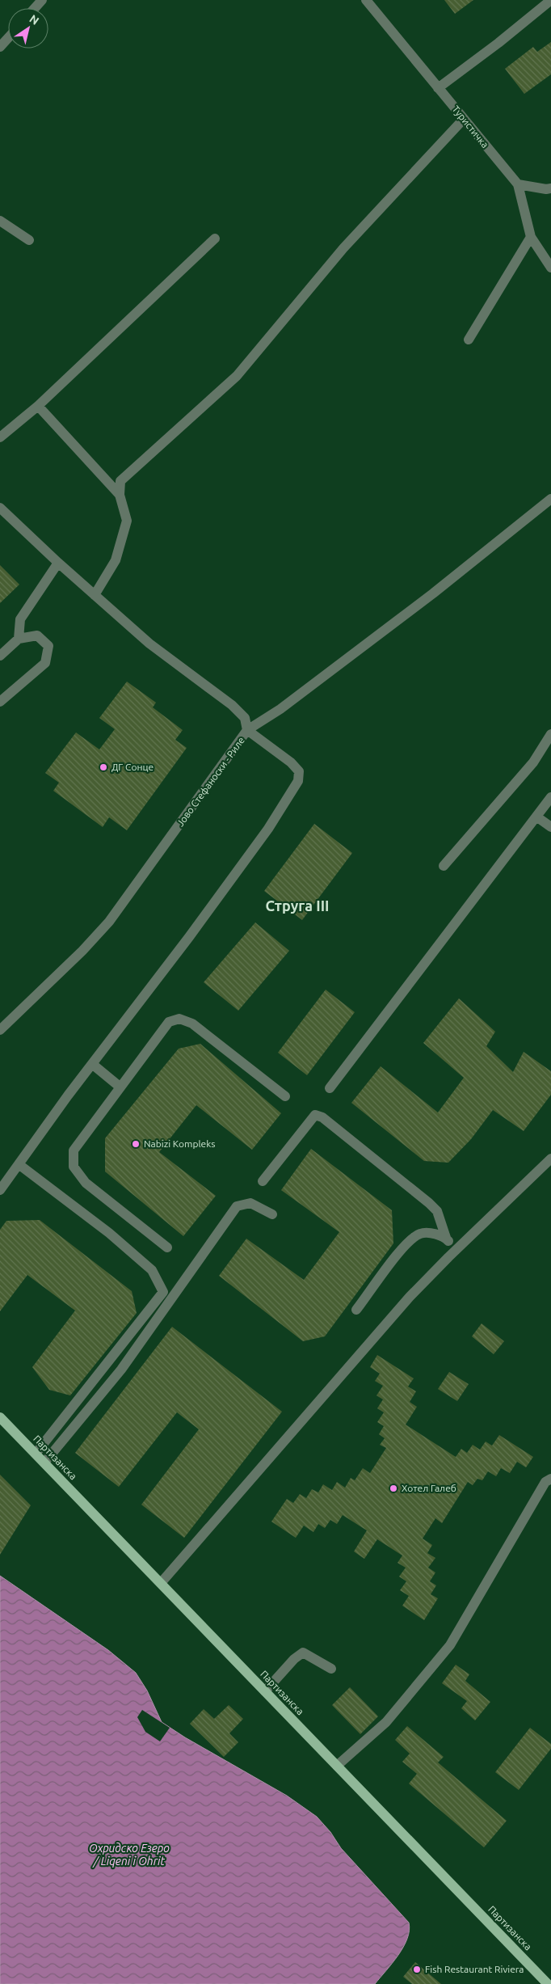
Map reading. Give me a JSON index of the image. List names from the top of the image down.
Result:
{
  "streets": {
    "main road": ["Партизанска"],
    "street": ["Туристичка", "Јово Стефаноски - Риле"]
  },
  "districts": ["Струга III"],
  "water": ["Охридско Езеро / Liqeni i Ohrit"],
  "places": [
    "ДГ Сонце",
    "Nabizi Kompleks",
    "Хотел Галеб",
    "Fish Restaurant Riviera"
  ],
  "north": "top right"
}
